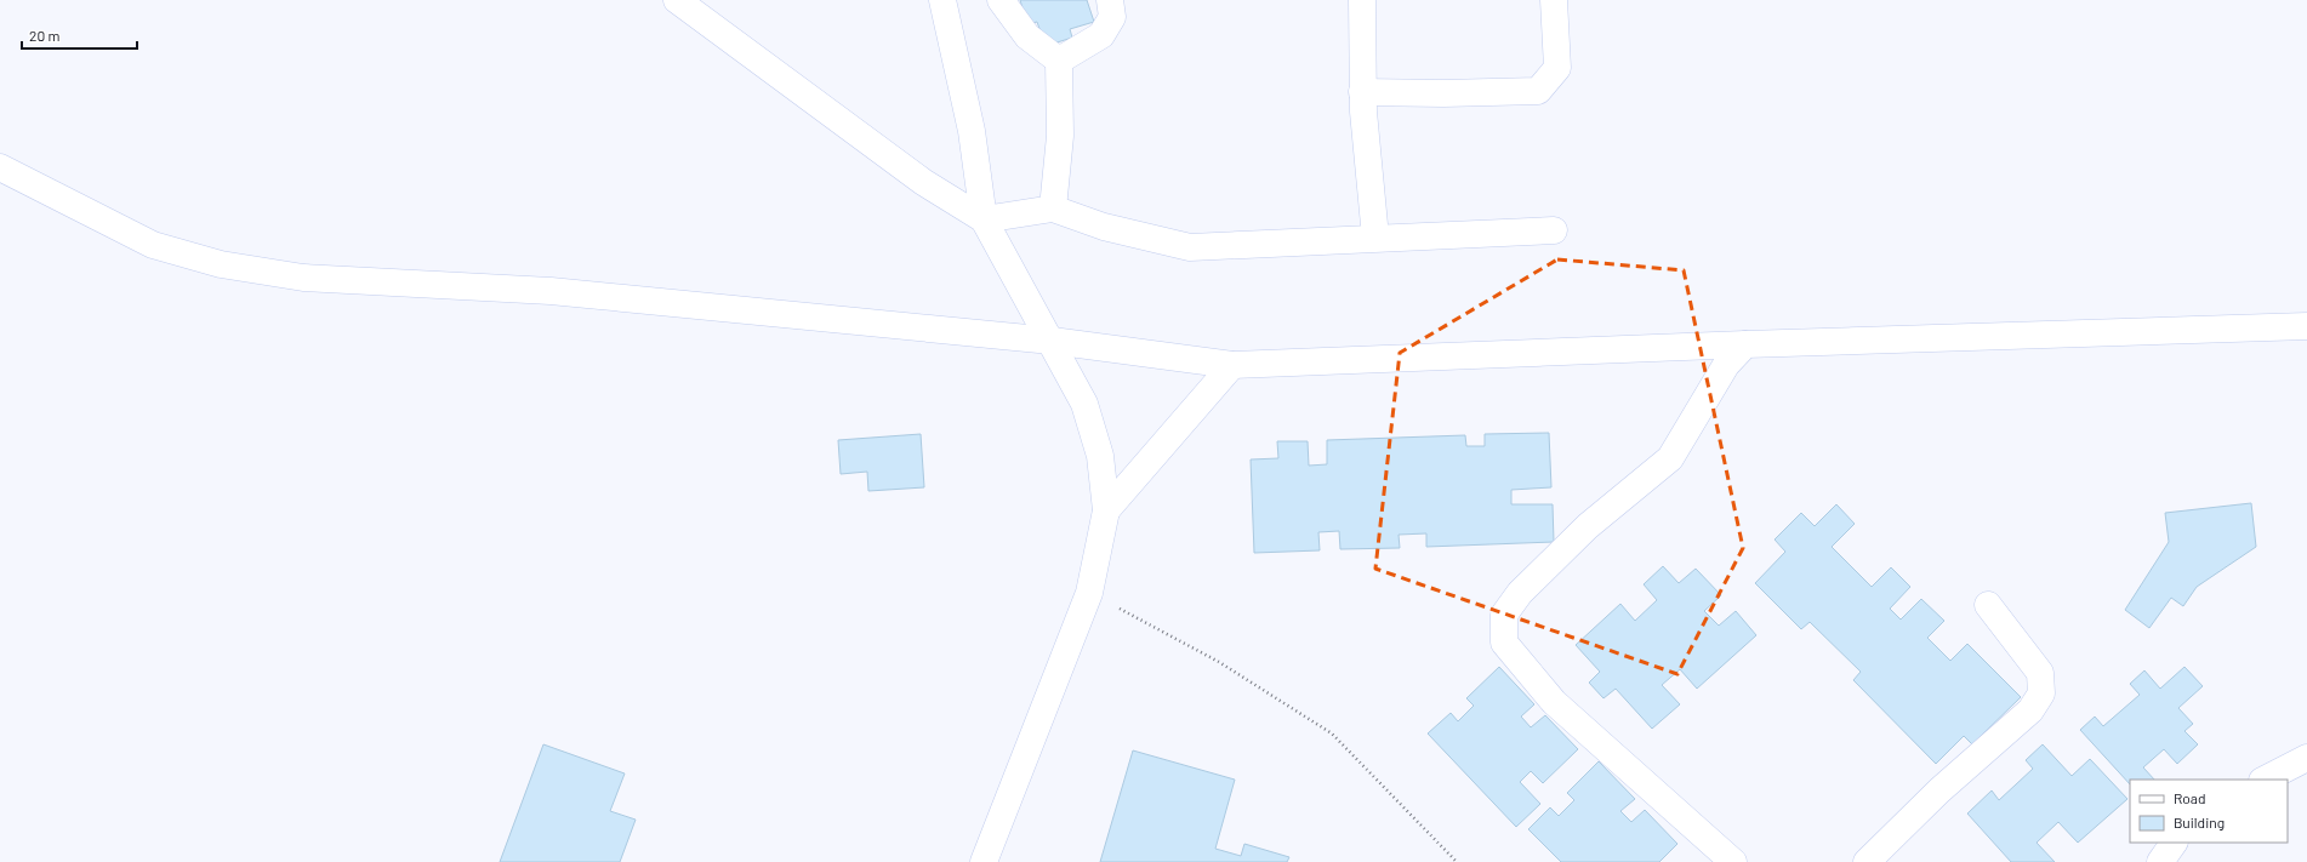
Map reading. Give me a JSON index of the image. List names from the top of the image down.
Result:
{
  "legend": ["Road", "Building"],
  "scale_bar": "20 m"
}
